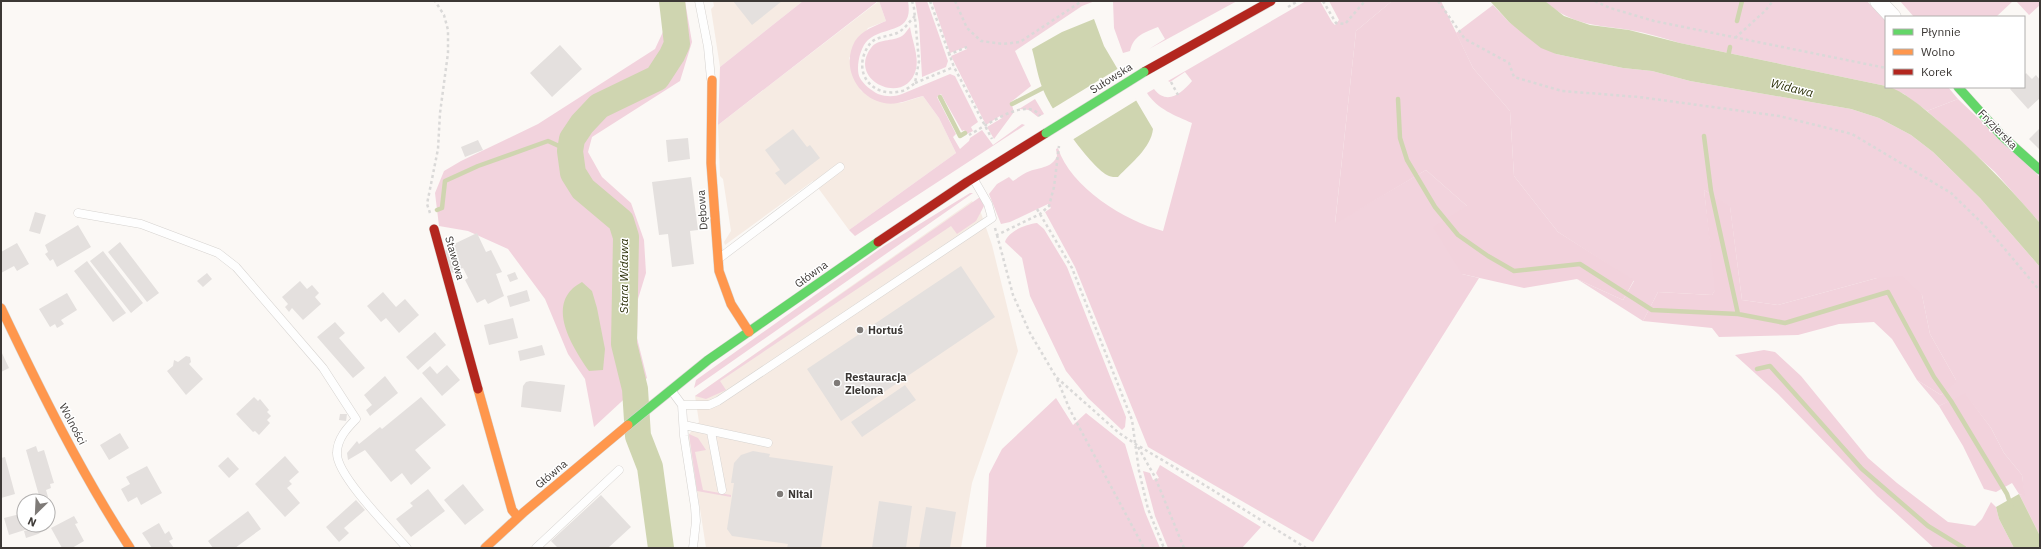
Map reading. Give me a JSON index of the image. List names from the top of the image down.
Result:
{
  "streets": {
    "main road": [
      "Sułowska",
      "Fryzjerska",
      "Dębowa",
      "Stawowa",
      "Główna",
      "Wolności"
    ]
  },
  "crossings": [
    ["Sułowska", "Główna"],
    ["Dębowa", "Główna"],
    ["Stawowa", "Główna"]
  ],
  "water": ["Widawa", "Stara Widawa"],
  "places": ["Hortuś", "Restauracja Zielona", "Nitai"],
  "legend": ["Płynnie", "Wolno", "Korek"],
  "north": "bottom left"
}
